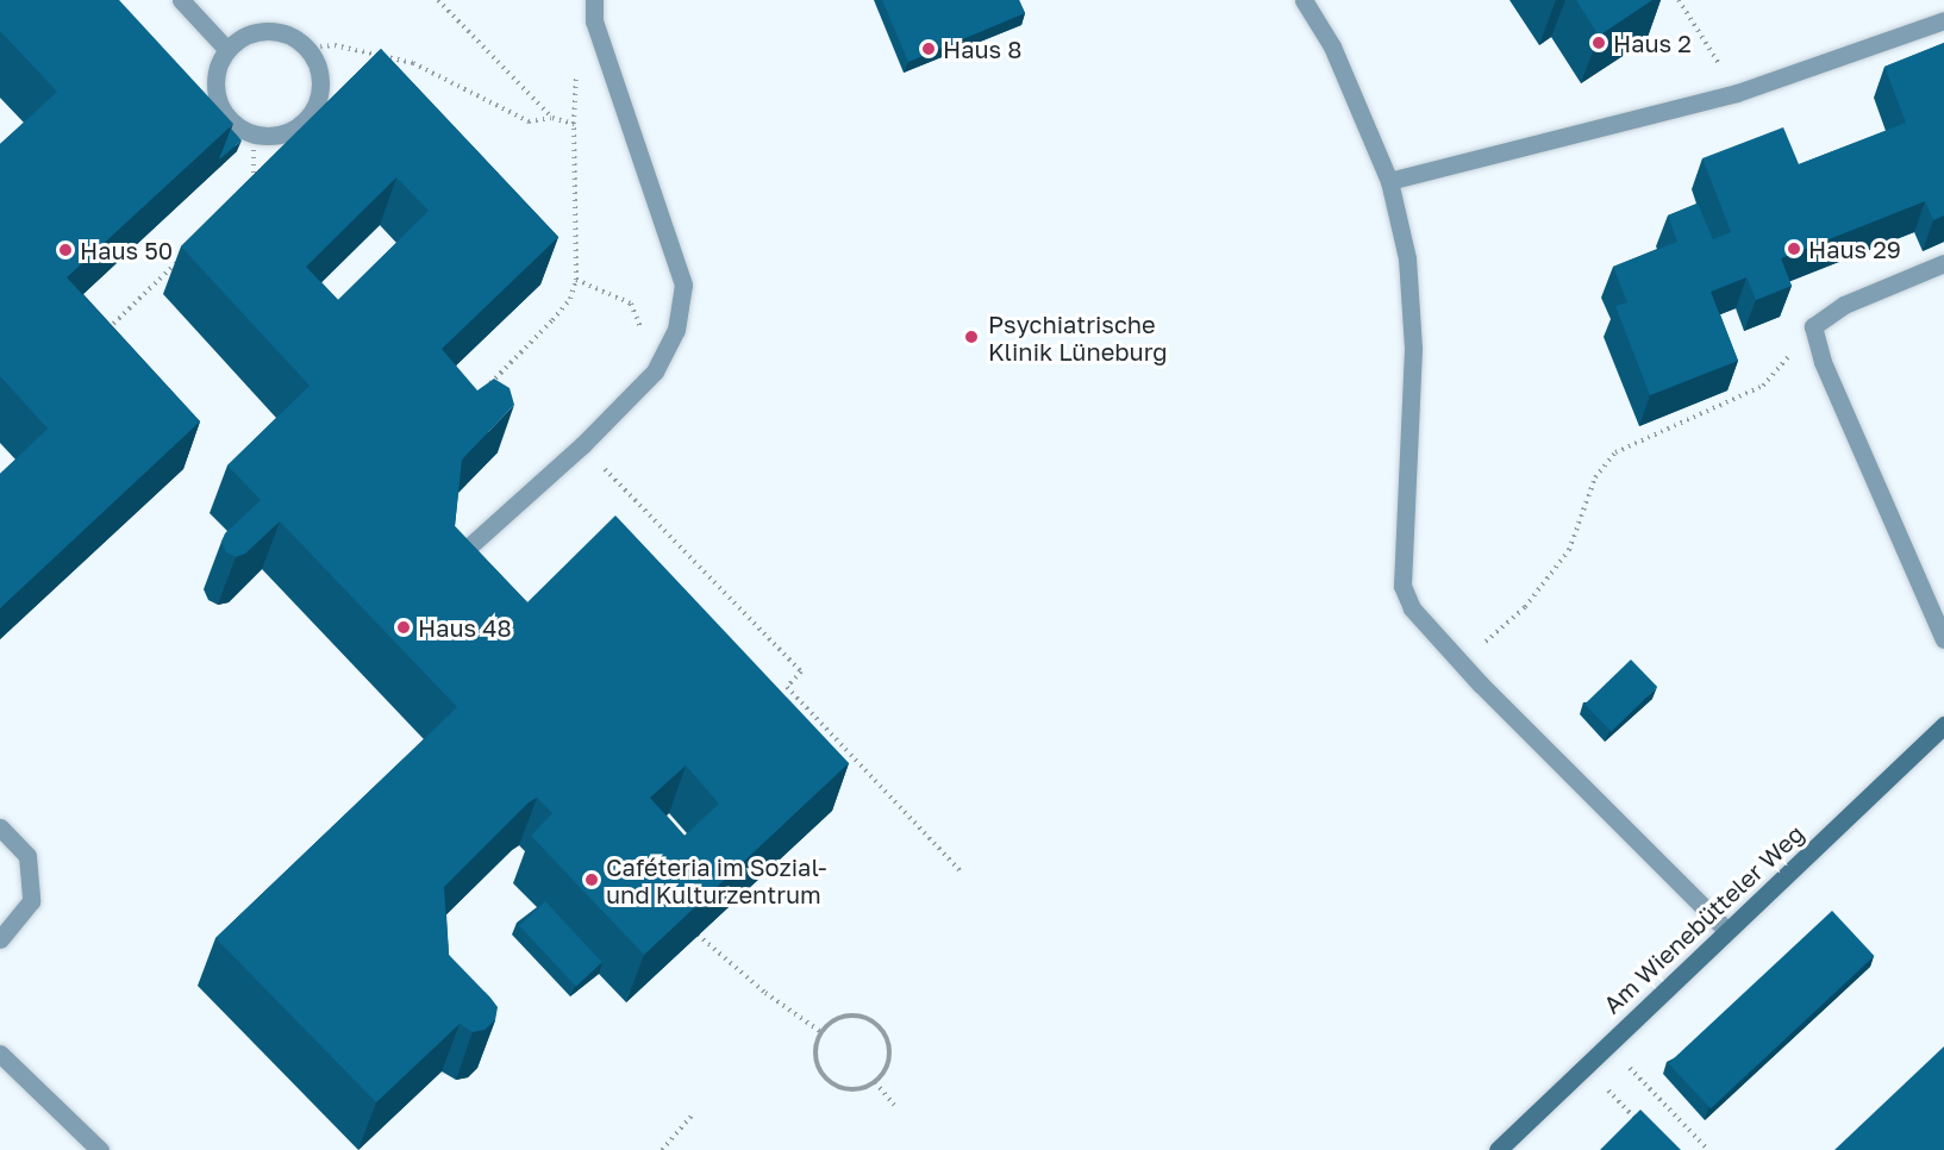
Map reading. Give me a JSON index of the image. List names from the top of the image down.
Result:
{
  "streets": {
    "street": ["Am Wienebütteler Weg"]
  },
  "places": [
    "Haus 2",
    "Haus 8",
    "Haus 29",
    "Haus 50",
    "Psychiatrische Klinik Lüneburg",
    "Haus 48",
    "Caféteria im Sozial- und Kulturzentrum"
  ]
}
